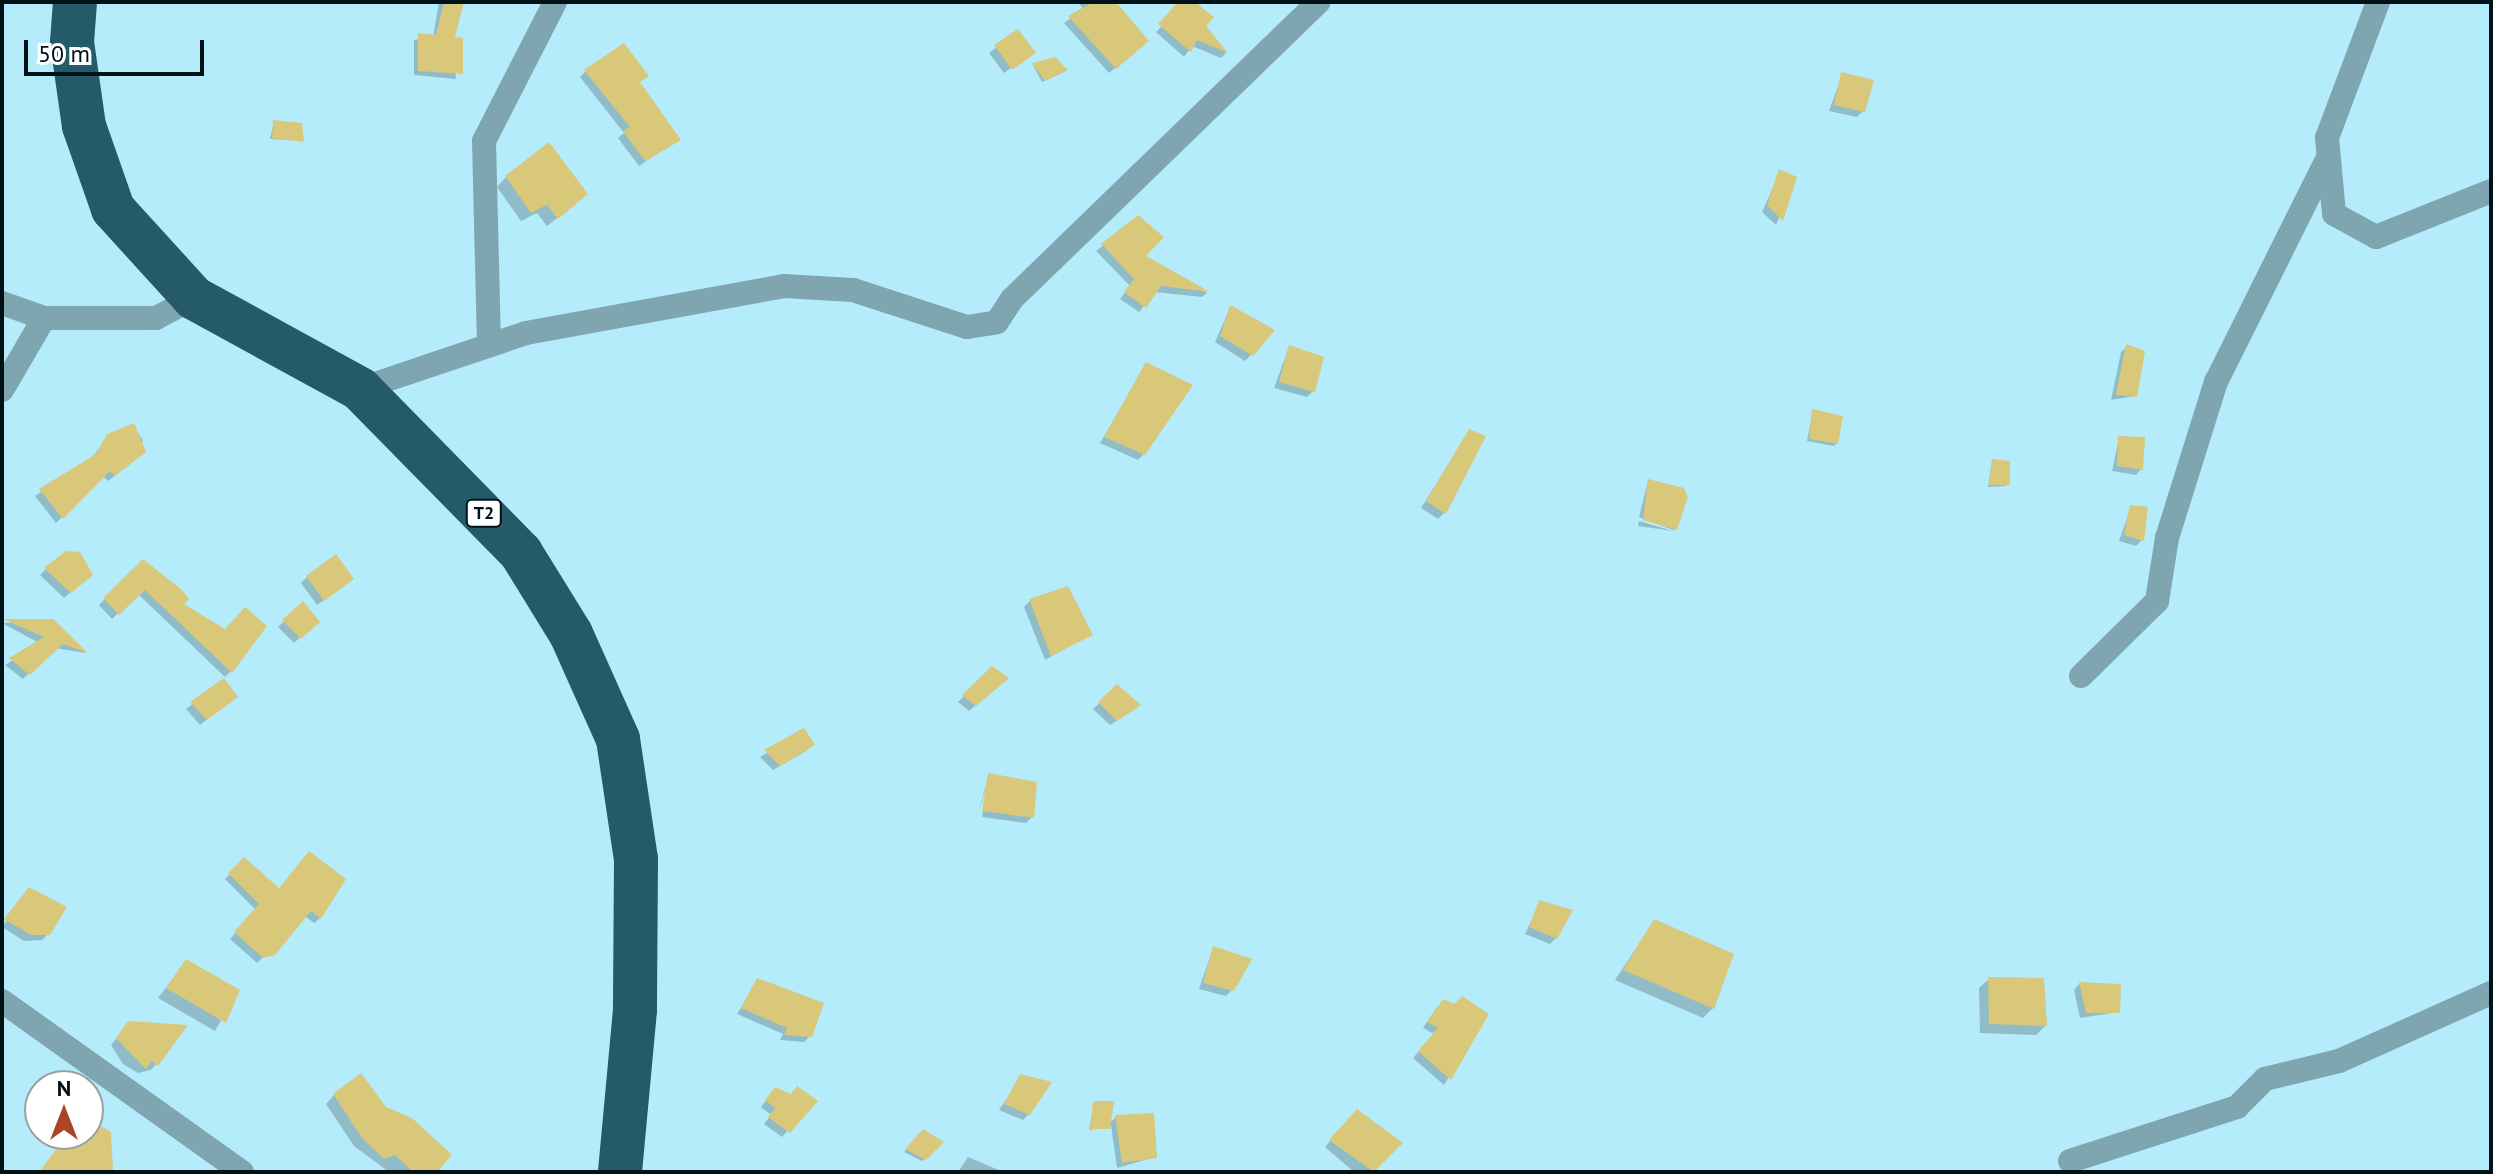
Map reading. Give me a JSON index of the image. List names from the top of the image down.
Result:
{
  "streets": {
    "highway": ["T2"]
  },
  "scale_bar": "50 m",
  "north": "top"
}
